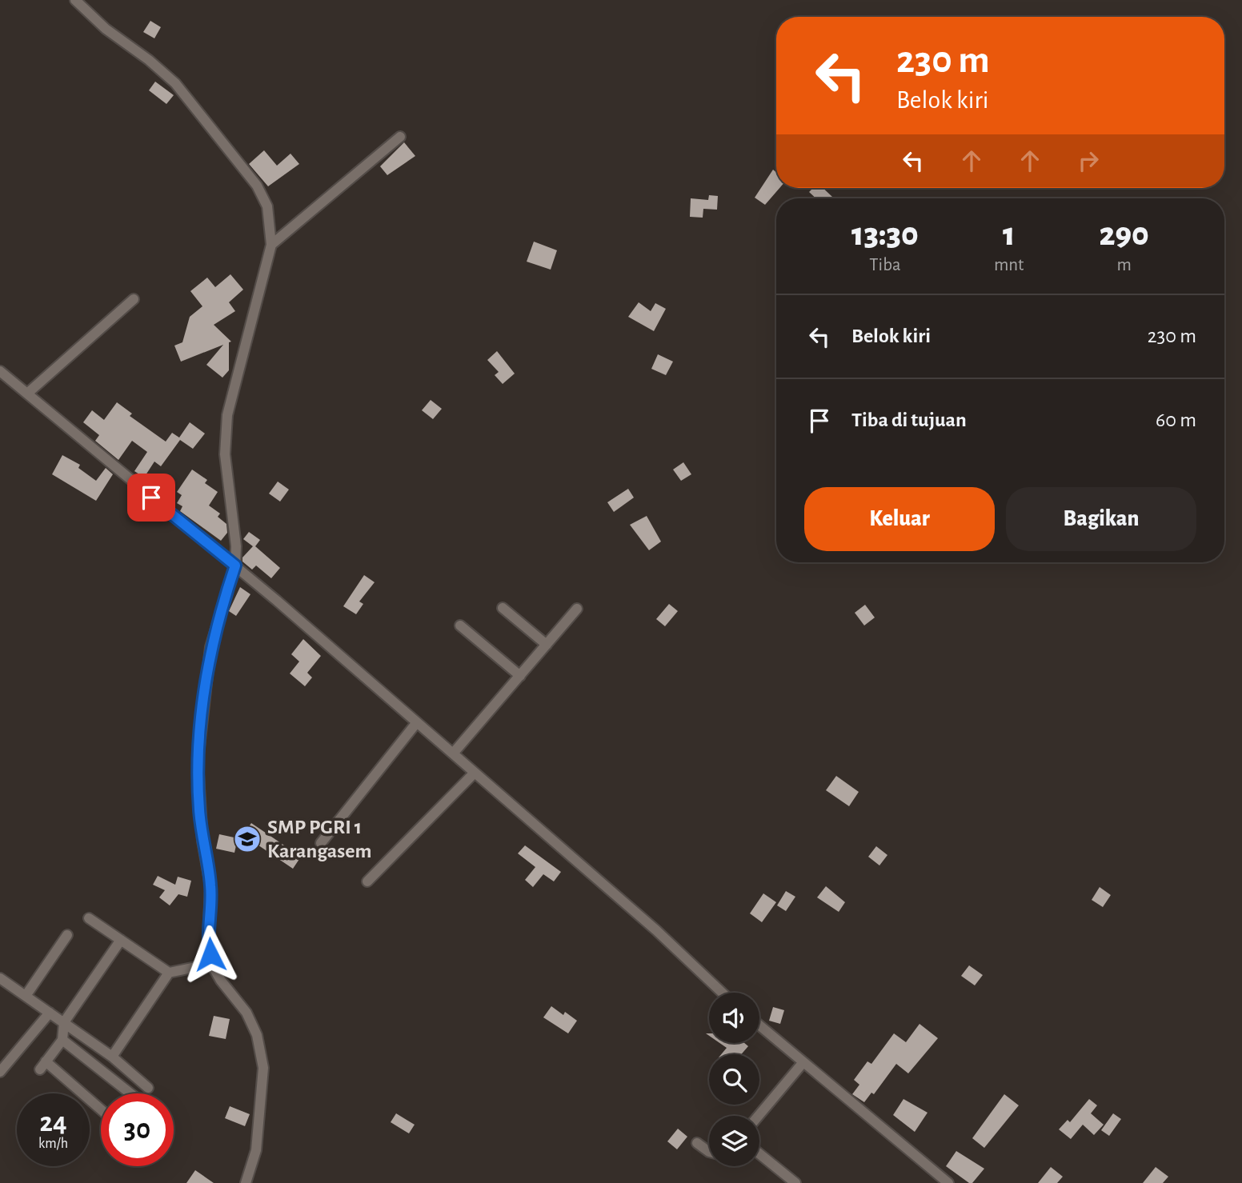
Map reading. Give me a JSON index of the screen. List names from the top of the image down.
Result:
{
  "places": {
    "school or university": ["SMP PGRI 1 Karangasem"]
  },
  "page": {
    "turn": ["230 m", "Belok kiri"],
    "eta": [
      "13:30",
      "Tiba",
      "1",
      "mnt",
      "290",
      "m"
    ],
    "list": [
      {
        "name": "Belok kiri",
        "value": "230 m"
      },
      {
        "name": "Tiba di tujuan",
        "value": "60 m"
      }
    ],
    "buttons": ["Keluar", "Bagikan"],
    "speed": "24 km/h",
    "limit": "30"
  }
}
